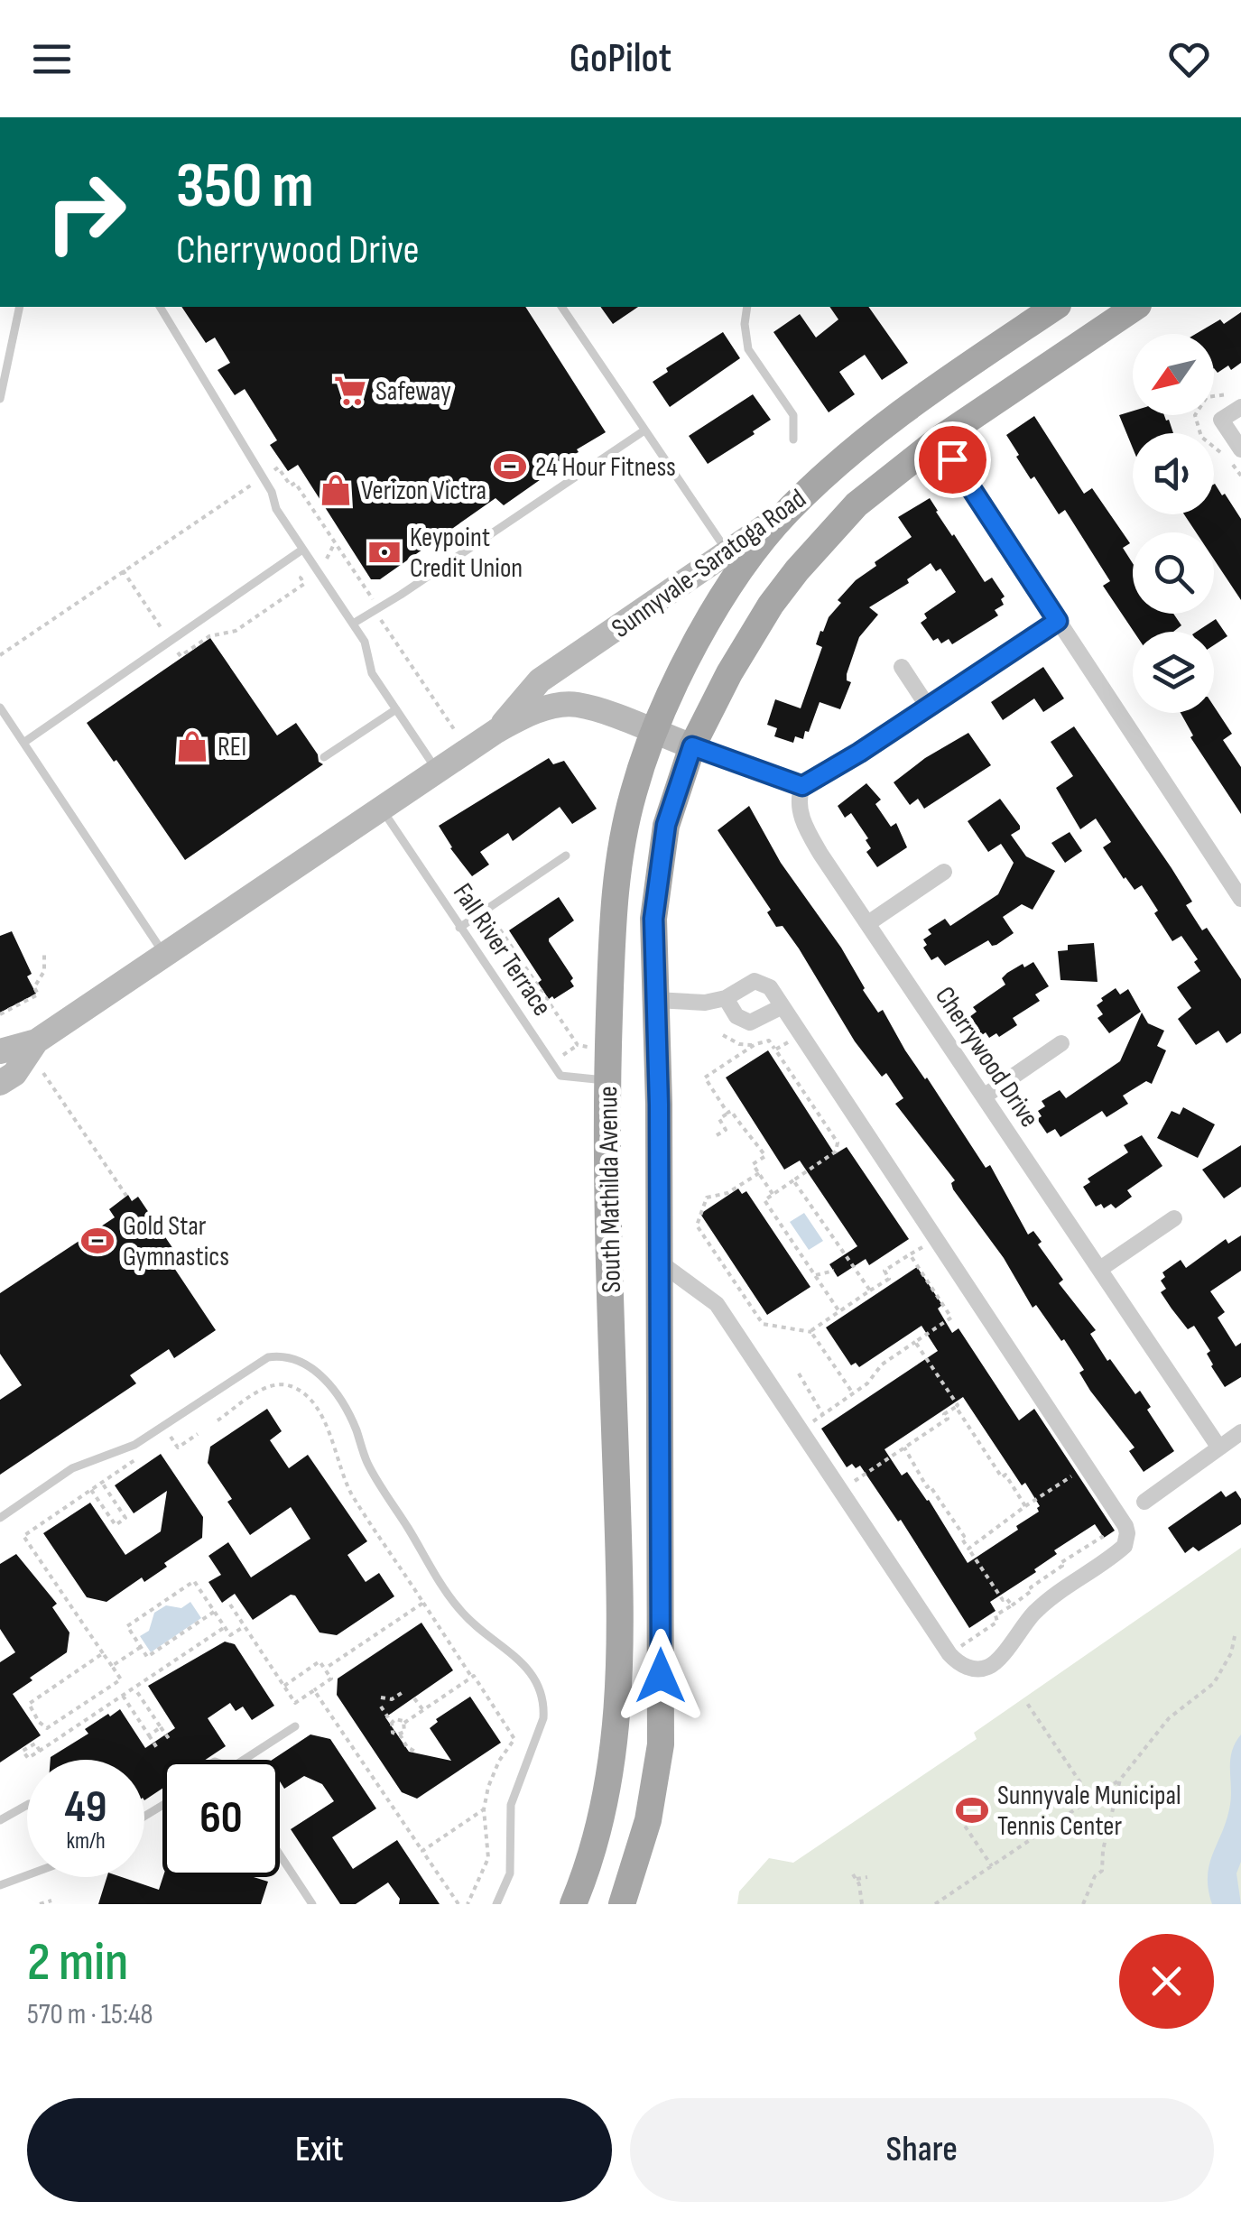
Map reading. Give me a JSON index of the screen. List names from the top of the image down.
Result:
{
  "streets": {
    "main road": ["Sunnyvale-Saratoga Road", "South Mathilda Avenue"],
    "street": ["Cherrywood Drive"],
    "lane": ["Fall River Terrace"]
  },
  "crossings": [
    ["Sunnyvale-Saratoga Road", "Fall River Terrace"],
    ["Sunnyvale-Saratoga Road", "South Mathilda Avenue"],
    ["Fall River Terrace", "South Mathilda Avenue"]
  ],
  "places": {
    "supermarket": ["Safeway"],
    "sports": ["24 Hour Fitness", "Gold Star Gymnastics", "Sunnyvale Municipal Tennis Center"],
    "shop": ["Verizon Victra", "REI"],
    "bank": ["Keypoint Credit Union"]
  },
  "north": "bottom left",
  "page": {
    "header": "GoPilot",
    "turn": ["350 m", "Cherrywood Drive"],
    "speed": "49 km/h",
    "limit": "60",
    "heading": ["2 min", "570 m · 15:48"],
    "buttons": ["Exit", "Share"]
  }
}
